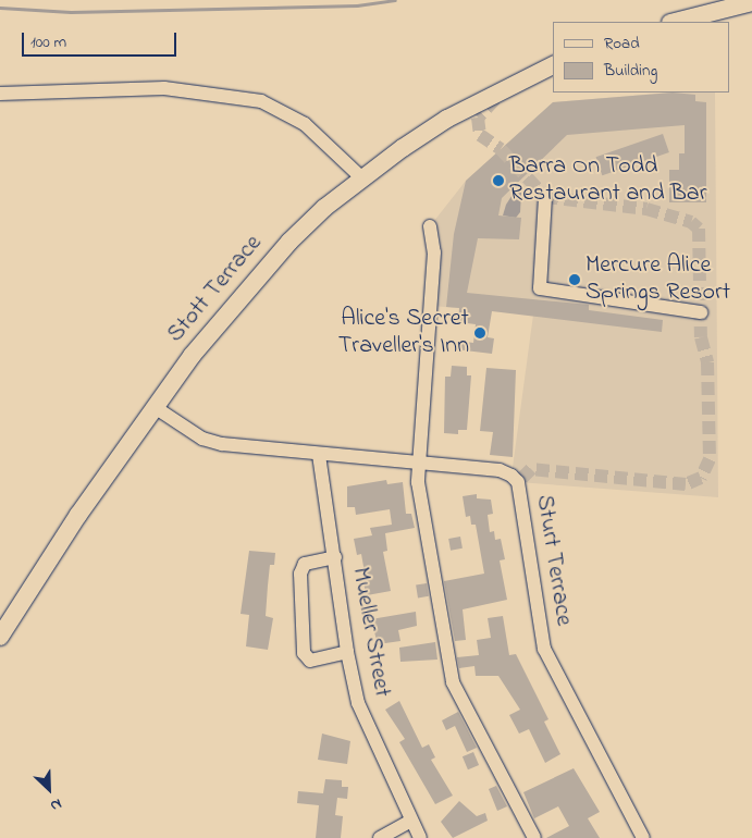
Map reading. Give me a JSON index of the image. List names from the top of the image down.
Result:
{
  "streets": {
    "main road": ["Stott Terrace"],
    "street": ["Sturt Terrace", "Mueller Street"]
  },
  "crossings": [
    ["Stott Terrace", "Sturt Terrace"],
    ["Sturt Terrace", "Mueller Street"]
  ],
  "places": ["Barra On Todd Restaurant and Bar", "Mercure Alice Springs Resort", "Alice's Secret Traveller's Inn"],
  "legend": ["Road", "Building"],
  "scale_bar": "100 m",
  "north": "bottom right"
}
